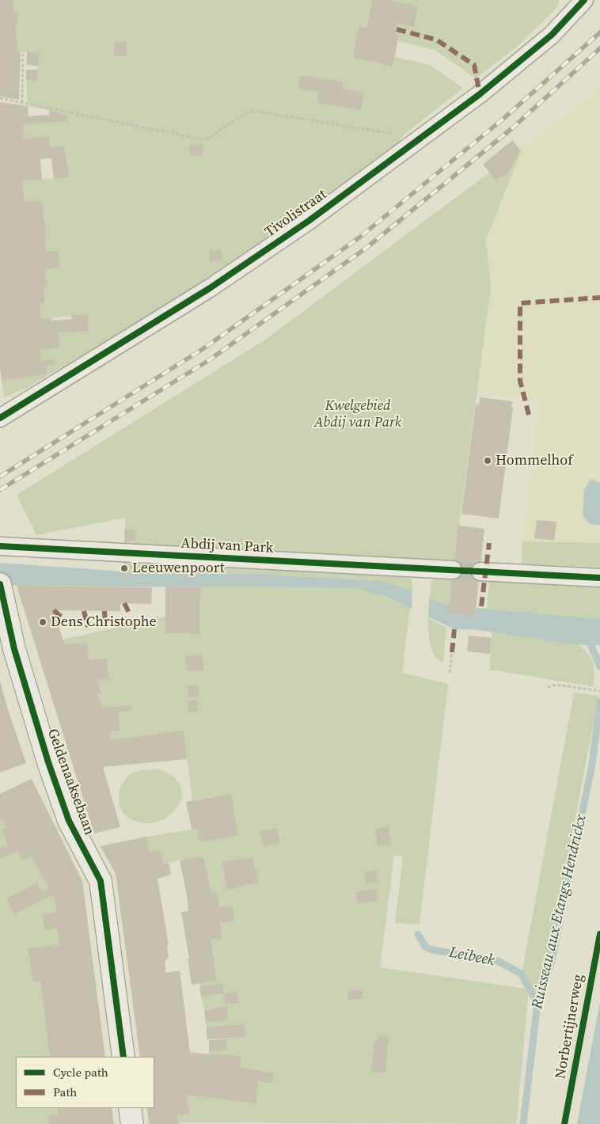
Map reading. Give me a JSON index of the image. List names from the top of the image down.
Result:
{
  "streets": {
    "street": ["Tivolistraat", "Abdij van Park", "Geldenaaksebaan"],
    "cycle path": ["Norbertijnerweg"]
  },
  "water": ["Ruisseau aux Etangs Hendrickx", "Leibeek"],
  "parks": ["Kwelgebied Abdij van Park"],
  "places": ["Hommelhof", "Leeuwenpoort", "Dens Christophe"],
  "legend": ["Cycle path", "Path"]
}
